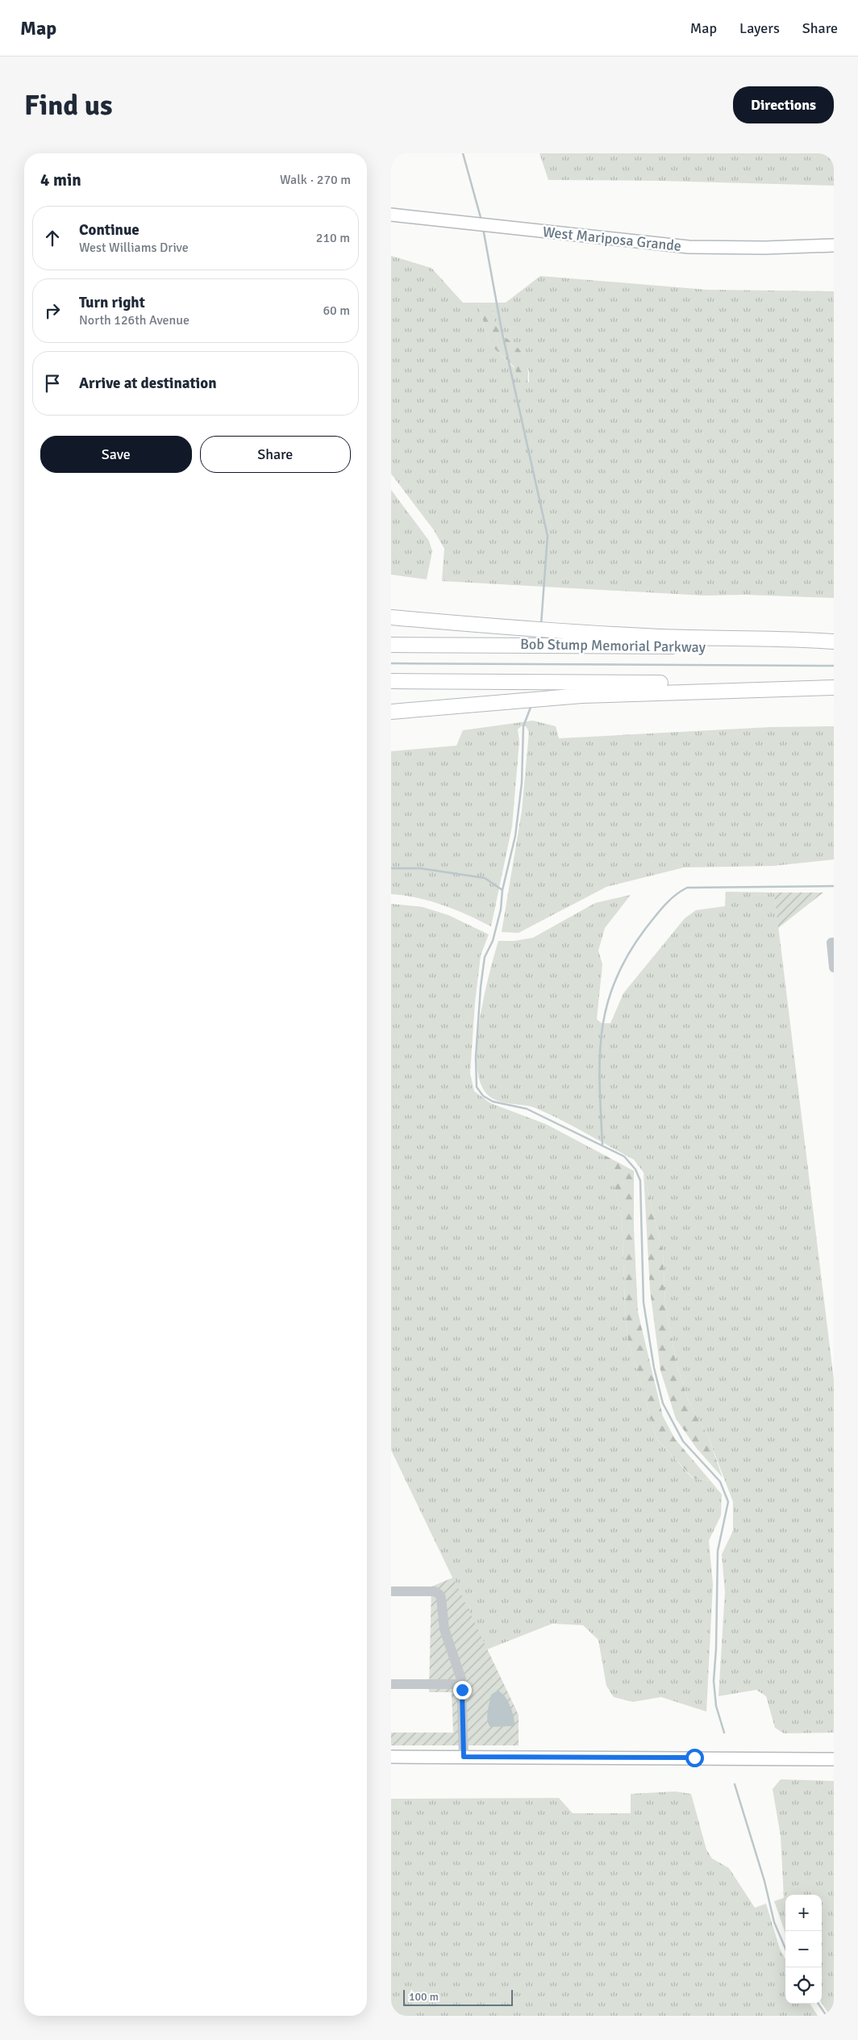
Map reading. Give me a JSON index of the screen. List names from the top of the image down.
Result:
{
  "streets": {
    "highway": ["Bob Stump Memorial Parkway"],
    "main road": ["West Mariposa Grande"]
  },
  "scale_bar": "100 m",
  "page": {
    "header": "Map",
    "nav": ["Map", "Layers", "Share"],
    "buttons": [
      "Directions",
      ["Save", "Share"]
    ],
    "title": "Find us",
    "heading": ["4 min", "Walk · 270 m"],
    "list": [
      ["Continue", "West Williams Drive", "210 m"],
      ["Turn right", "North 126th Avenue", "60 m"],
      "Arrive at destination"
    ],
    "map_buttons": ["+", "−"],
    "scale": "100 m"
  }
}
